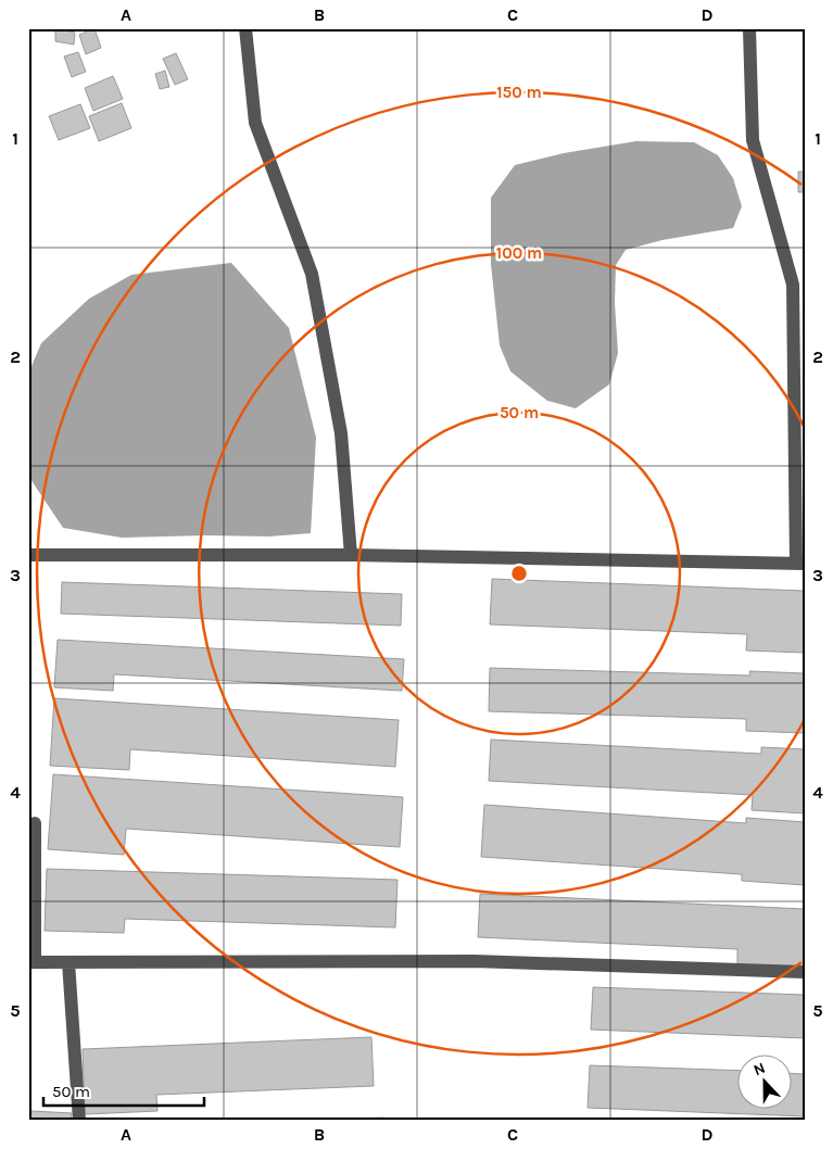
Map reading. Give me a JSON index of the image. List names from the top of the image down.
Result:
{
  "scale_bar": "50 m",
  "north": "top",
  "grid": {
    "columns": [
      "A",
      "B",
      "C",
      "D"
    ],
    "rows": [
      "1",
      "2",
      "3",
      "4",
      "5"
    ]
  },
  "rings": ["150 m", "100 m", "50 m"]
}
